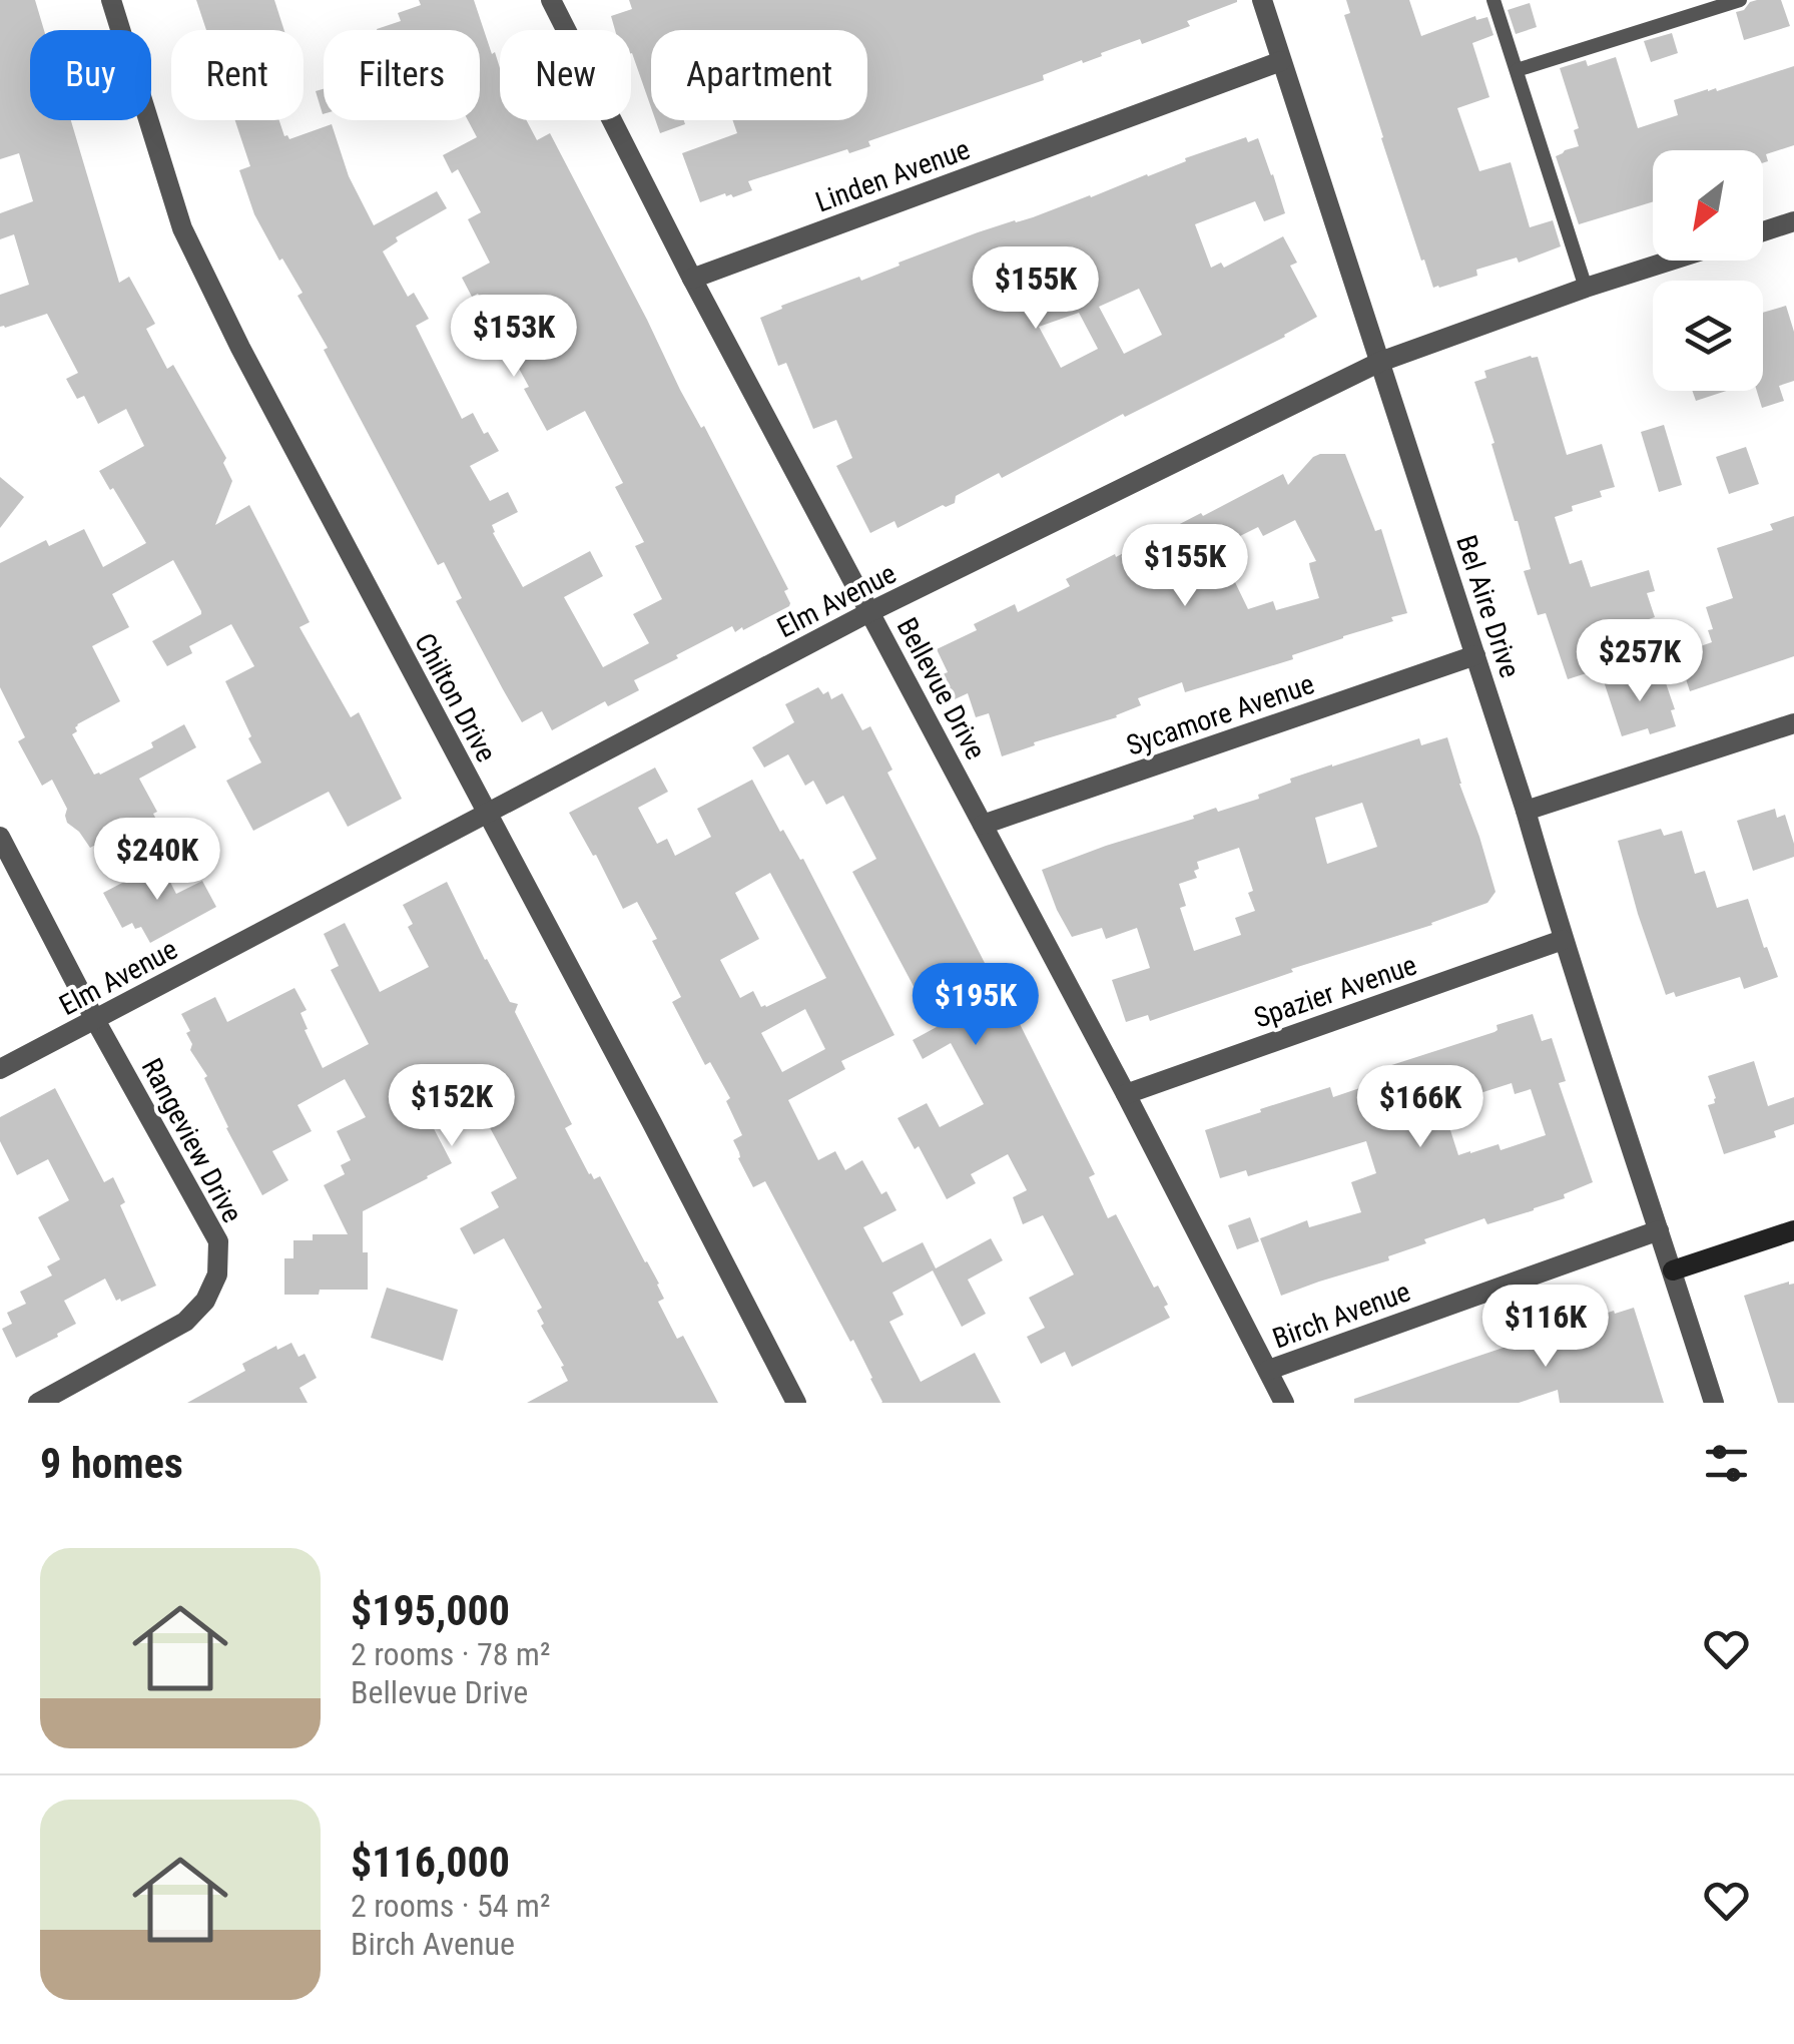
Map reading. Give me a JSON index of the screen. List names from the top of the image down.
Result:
{
  "streets": {
    "street": [
      "Linden Avenue",
      "Elm Avenue",
      "Bel Aire Drive",
      "Bellevue Drive",
      "Chilton Drive",
      "Sycamore Avenue",
      "Spazier Avenue",
      "Rangeview Drive",
      "Birch Avenue"
    ]
  },
  "crossings": [
    ["Linden Avenue", "Bel Aire Drive"],
    ["Linden Avenue", "Bellevue Drive"],
    ["Elm Avenue", "Bel Aire Drive"],
    ["Elm Avenue", "Bellevue Drive"],
    ["Elm Avenue", "Chilton Drive"],
    ["Elm Avenue", "Rangeview Drive"],
    ["Bel Aire Drive", "Sycamore Avenue"],
    ["Bel Aire Drive", "Spazier Avenue"],
    ["Bel Aire Drive", "Birch Avenue"],
    ["Bellevue Drive", "Sycamore Avenue"],
    ["Bellevue Drive", "Spazier Avenue"],
    ["Bellevue Drive", "Birch Avenue"]
  ],
  "north": "bottom left",
  "page": {
    "chip": [
      "Buy",
      "Rent",
      "Filters",
      "New",
      "Apartment"
    ],
    "price": [
      "$155K",
      "$153K",
      "$155K",
      "$257K",
      "$240K",
      "$195K",
      "$152K",
      "$166K",
      "$116K"
    ],
    "heading": "9 homes",
    "list": [
      {
        "name": "$195,000",
        "note": "2 rooms · 78 m² · Bellevue Drive"
      },
      {
        "name": "$116,000",
        "note": "2 rooms · 54 m² · Birch Avenue"
      }
    ]
  }
}
